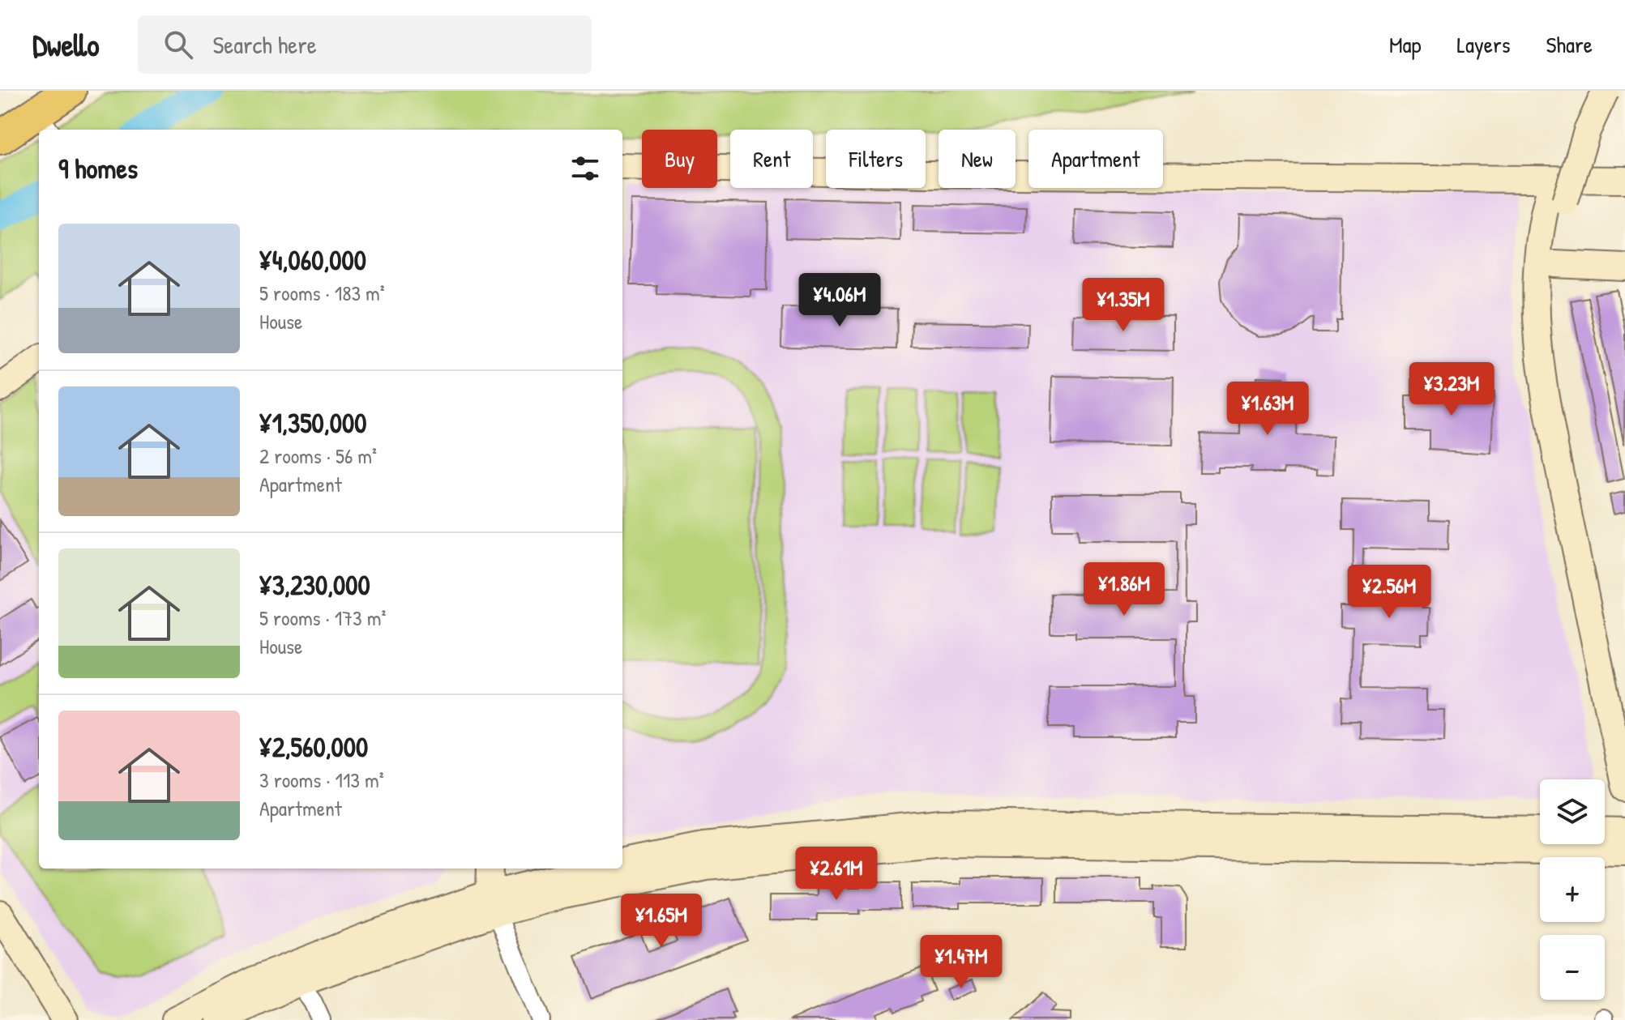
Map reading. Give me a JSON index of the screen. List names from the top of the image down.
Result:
{
  "page": {
    "header": "Dwello",
    "search": "Search here",
    "nav": ["Map", "Layers", "Share"],
    "chip": [
      "Buy",
      "Rent",
      "Filters",
      "New",
      "Apartment"
    ],
    "heading": "9 homes",
    "list": [
      {
        "name": "¥4,060,000",
        "note": "5 rooms · 183 m² · House"
      },
      {
        "name": "¥1,350,000",
        "note": "2 rooms · 56 m² · Apartment"
      },
      {
        "name": "¥3,230,000",
        "note": "5 rooms · 173 m² · House"
      },
      {
        "name": "¥2,560,000",
        "note": "3 rooms · 113 m² · Apartment"
      }
    ],
    "price": [
      "¥4.06M",
      "¥1.35M",
      "¥3.23M",
      "¥1.63M",
      "¥1.86M",
      "¥2.56M",
      "¥2.61M",
      "¥1.65M",
      "¥1.47M"
    ],
    "map_buttons": ["+", "−"]
  }
}
